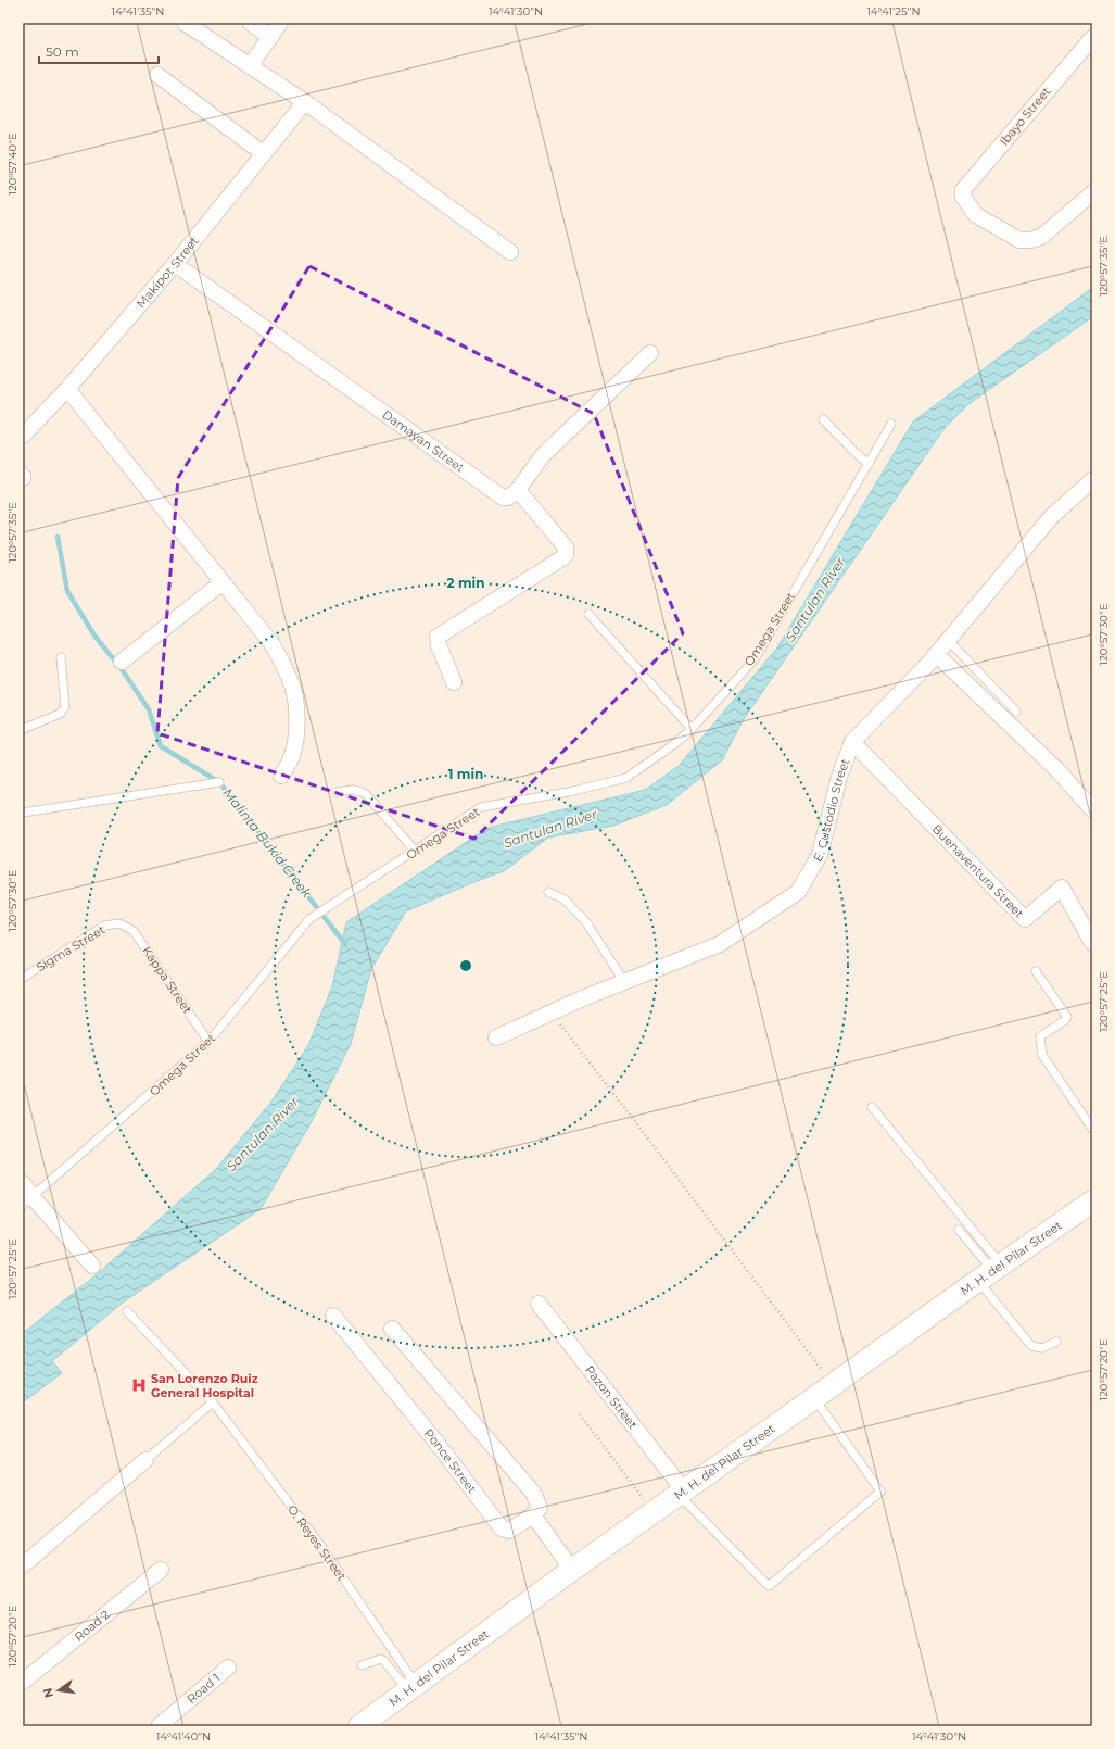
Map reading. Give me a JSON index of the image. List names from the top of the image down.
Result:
{
  "streets": {
    "main road": ["M. H. del Pilar Street"],
    "street": [
      "Ibayo Street",
      "Makipot Street",
      "Damayan Street",
      "E. Custodio Street",
      "Buenaventura Street",
      "Pazon Street",
      "Ponce Street",
      "Road 2",
      "Road 1"
    ],
    "lane": [
      "Omega Street",
      "Sigma Street",
      "Kappa Street",
      "O. Reyes Street"
    ]
  },
  "crossings": [
    ["Makipot Street", "Damayan Street"],
    ["Omega Street", "Kappa Street"],
    ["E. Custodio Street", "Buenaventura Street"],
    ["Sigma Street", "Kappa Street"],
    ["M. H. del Pilar Street", "Pazon Street"],
    ["M. H. del Pilar Street", "O. Reyes Street"]
  ],
  "water": ["Santulan River", "Malinta Bukid Creek"],
  "places": {
    "hospital": ["San Lorenzo Ruiz General Hospital"]
  },
  "scale_bar": "50 m",
  "north": "left",
  "coordinates": [
    "14°41'35\"N",
    "14°41'30\"N",
    "14°41'25\"N",
    "120°57'40\"E",
    "120°57'35\"E",
    "120°57'30\"E",
    "120°57'25\"E",
    "120°57'20\"E",
    "14°41'40\"N"
  ],
  "rings": ["2 min", "1 min"]
}
